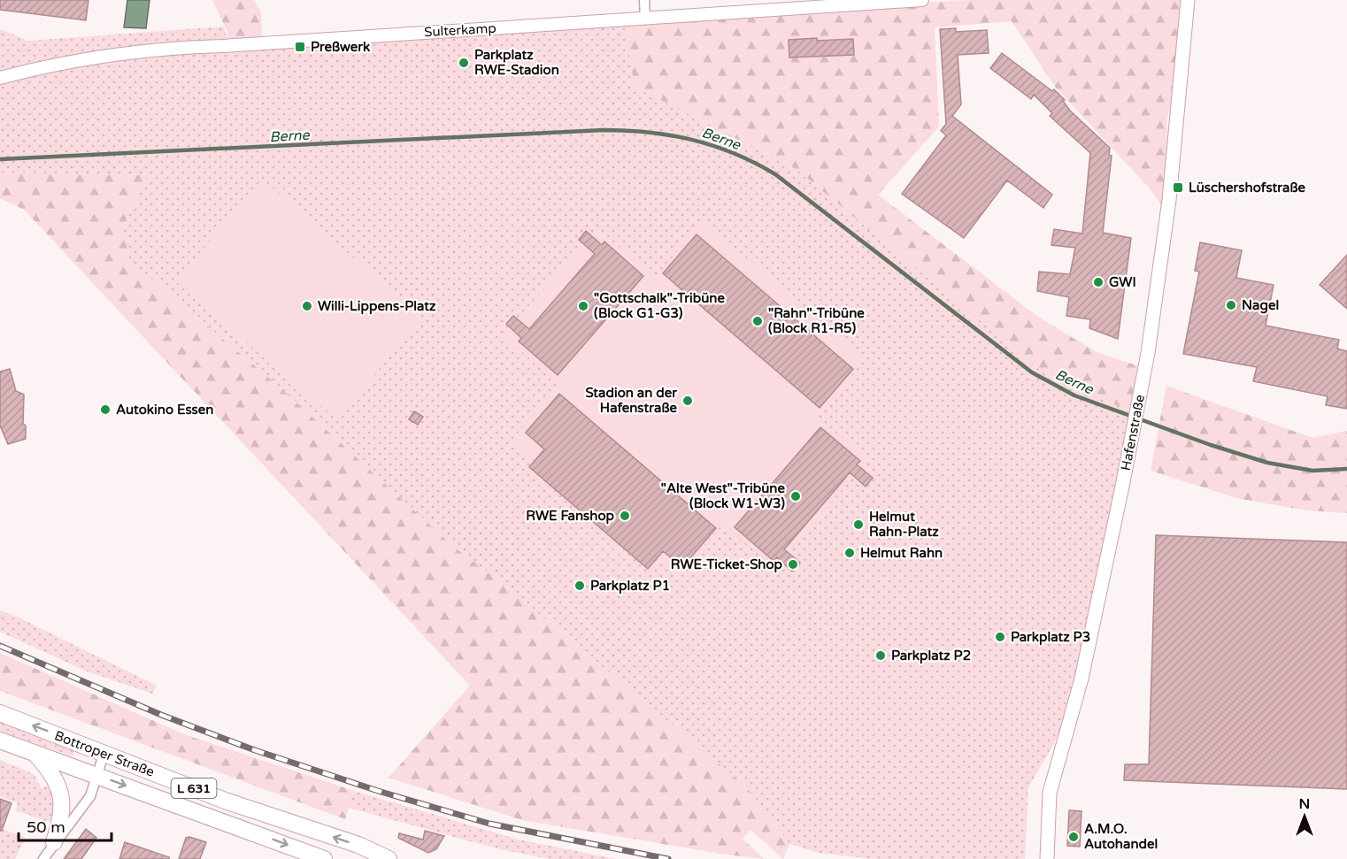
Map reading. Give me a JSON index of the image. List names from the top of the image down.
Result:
{
  "streets": {
    "main road": ["Hafenstraße", "Bottroper Straße", "L 631"],
    "street": ["Sulterkamp"]
  },
  "water": ["Berne"],
  "places": {
    "transit": ["Preßwerk", "Lüschershofstraße"],
    "other": [
      "Parkplatz RWE-Stadion",
      "GWI",
      "Nagel",
      "Willi-Lippens-Platz",
      "\"Gottschalk\"-Tribüne (Block G1-G3)",
      "\"Rahn\"-Tribüne (Block R1-R5)",
      "Stadion an der Hafenstraße",
      "Autokino Essen",
      "\"Alte West\"-Tribüne (Block W1-W3)",
      "RWE Fanshop",
      "Helmut Rahn-Platz",
      "Helmut Rahn",
      "RWE-Ticket-Shop",
      "Parkplatz P1",
      "Parkplatz P3",
      "Parkplatz P2",
      "A.M.O. Autohandel"
    ]
  },
  "scale_bar": "50 m",
  "north": "top"
}
